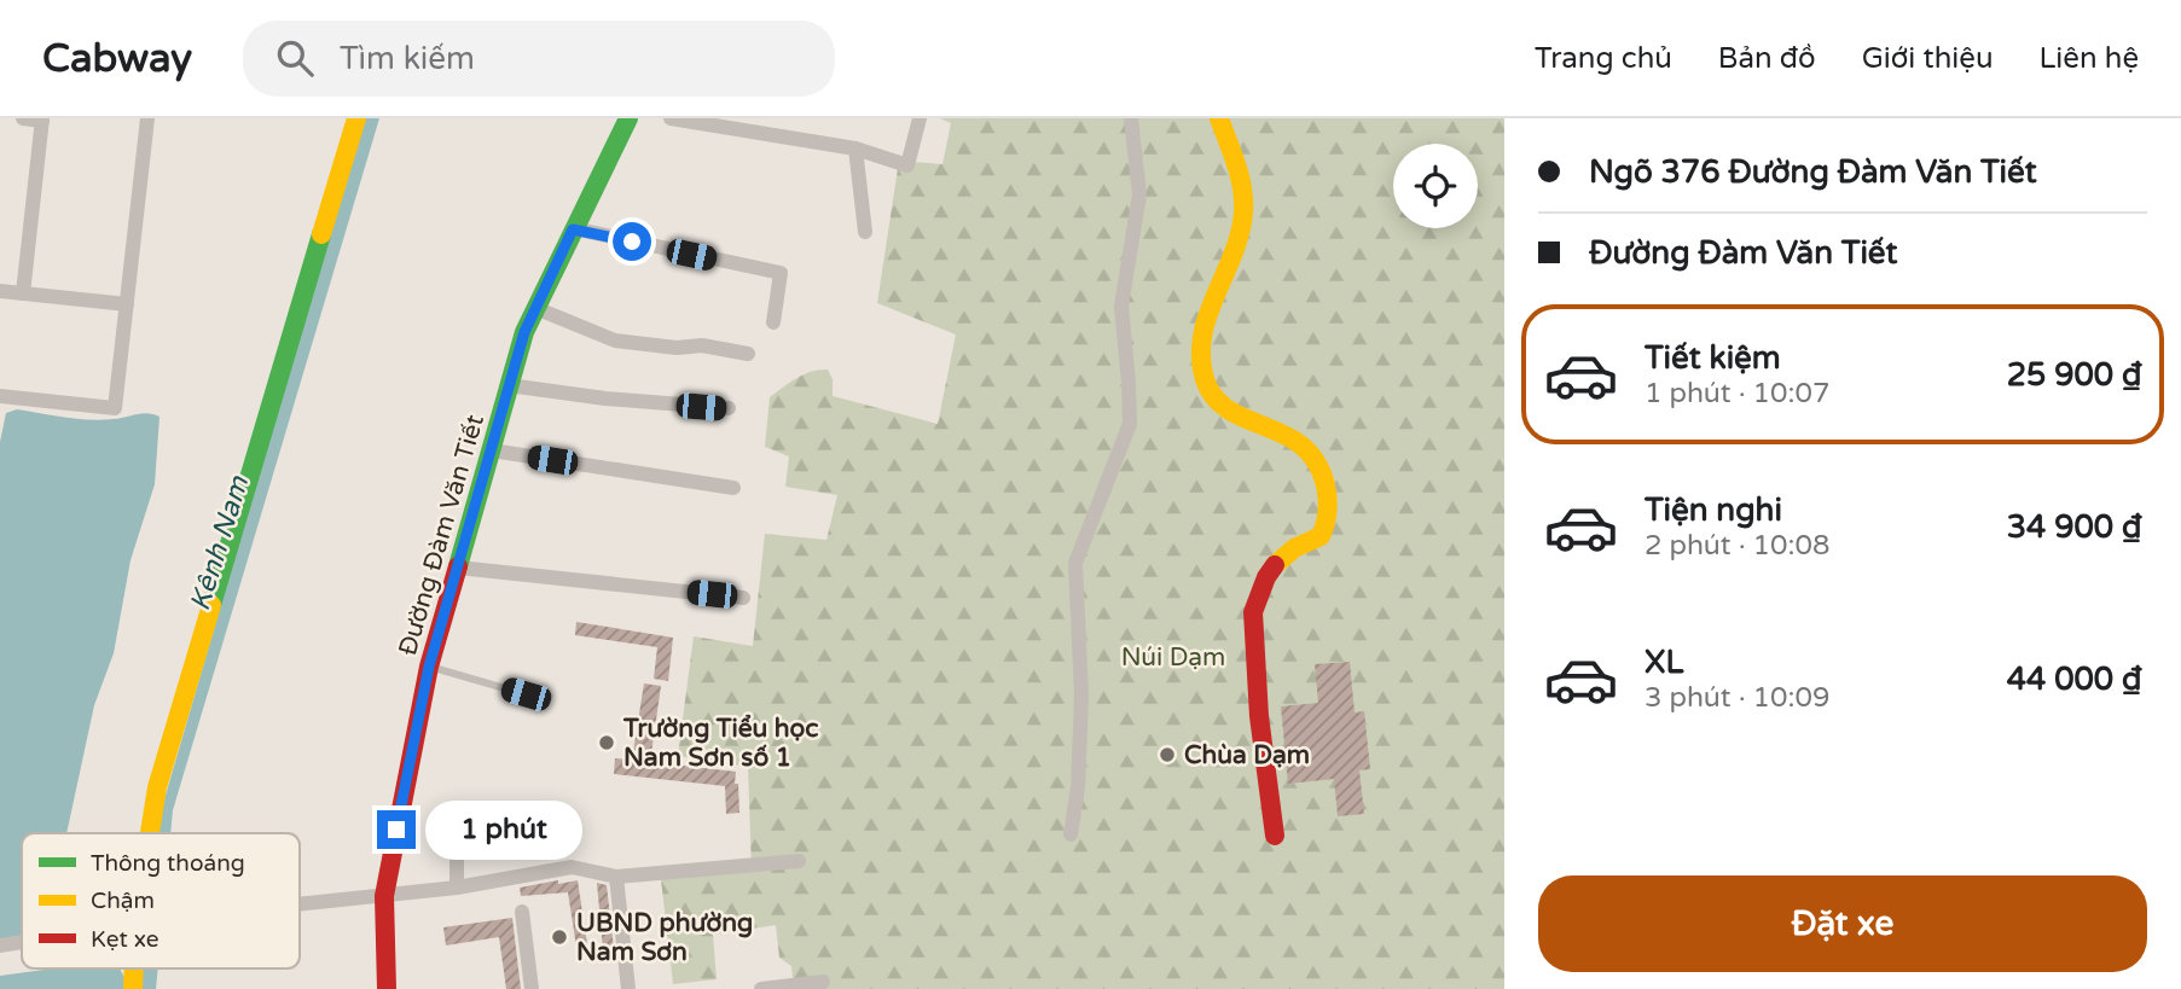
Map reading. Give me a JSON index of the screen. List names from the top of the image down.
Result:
{
  "streets": {
    "street": ["Đường Đàm Văn Tiết"]
  },
  "water": ["Kênh Nam"],
  "parks": ["Núi Dạm"],
  "places": ["Trường Tiểu học Nam Sơn số 1", "Chùa Dạm", "UBND phường Nam Sơn"],
  "legend": ["Thông thoáng", "Chậm", "Kẹt xe"],
  "page": {
    "header": "Cabway",
    "search": "Tìm kiếm",
    "nav": [
      "Trang chủ",
      "Bản đồ",
      "Giới thiệu",
      "Liên hệ"
    ],
    "banner": ["Ngõ 376 Đường Đàm Văn Tiết", "Đường Đàm Văn Tiết"],
    "list": [
      {
        "name": "Tiết kiệm",
        "note": "1 phút · 10:07",
        "value": "25 900 ₫"
      },
      {
        "name": "Tiện nghi",
        "note": "2 phút · 10:08",
        "value": "34 900 ₫"
      },
      {
        "name": "XL",
        "note": "3 phút · 10:09",
        "value": "44 000 ₫"
      }
    ],
    "bubble": "1 phút",
    "buttons": "Đặt xe"
  }
}
